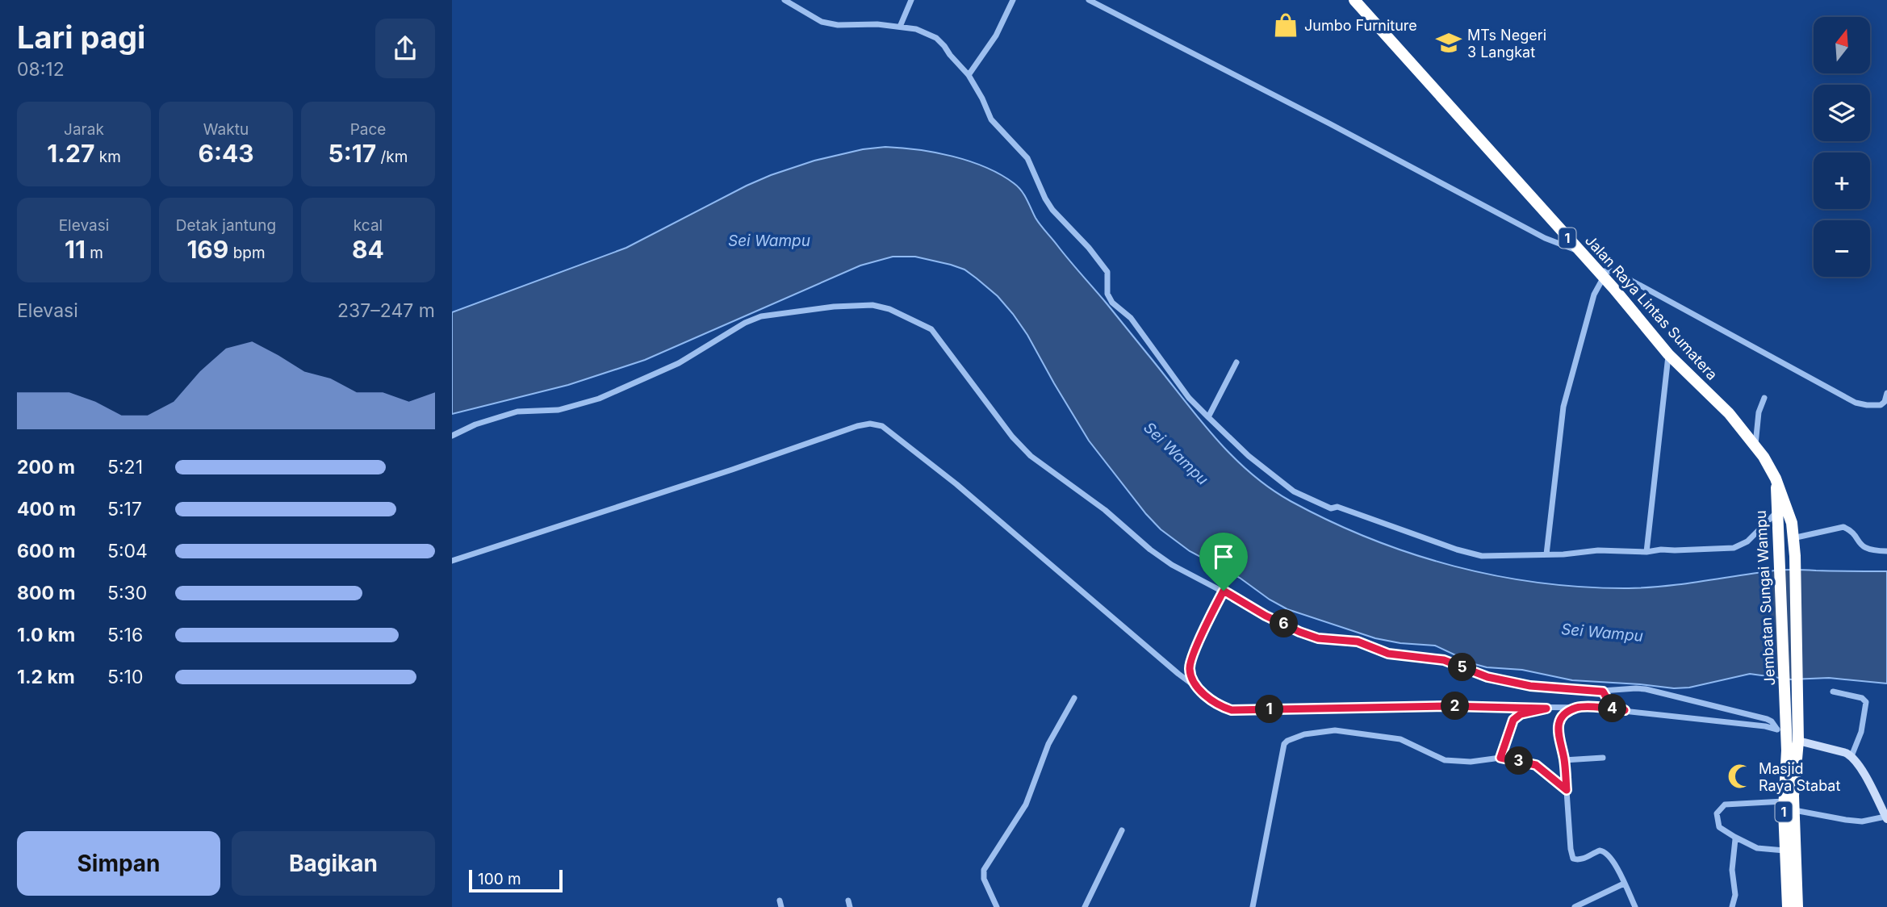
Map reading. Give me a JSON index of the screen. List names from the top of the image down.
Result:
{
  "streets": {
    "highway": ["1", "Jalan Raya Lintas Sumatera", "Jembatan Sungai Wampu"]
  },
  "crossings": [
    ["1", "Jembatan Sungai Wampu"],
    ["Jalan Raya Lintas Sumatera", "Jembatan Sungai Wampu"]
  ],
  "water": ["Sei Wampu"],
  "places": {
    "shop": ["Jumbo Furniture"],
    "school or university": ["MTs Negeri 3 Langkat"],
    "mosque": ["Masjid Raya Stabat"]
  },
  "scale_bar": "100 m",
  "north": "top",
  "page": {
    "heading": ["Lari pagi", "08:12"],
    "map_buttons": ["+", "−"],
    "stats": [
      ["Jarak", "1.27 km"],
      ["Waktu", "6:43"],
      ["Pace", "5:17 /km"],
      ["Elevasi", "11 m"],
      ["Detak jantung", "169 bpm"],
      ["kcal", "84"]
    ],
    "chart": ["Elevasi", "237–247 m"],
    "list": [
      {
        "name": "200 m",
        "note": "5:21"
      },
      {
        "name": "400 m",
        "note": "5:17"
      },
      {
        "name": "600 m",
        "note": "5:04"
      },
      {
        "name": "800 m",
        "note": "5:30"
      },
      {
        "name": "1.0 km",
        "note": "5:16"
      },
      {
        "name": "1.2 km",
        "note": "5:10"
      }
    ],
    "pins": [
      "6",
      "5",
      "2",
      "4",
      "1",
      "3"
    ],
    "buttons": ["Simpan", "Bagikan"],
    "scale": "100 m"
  }
}
